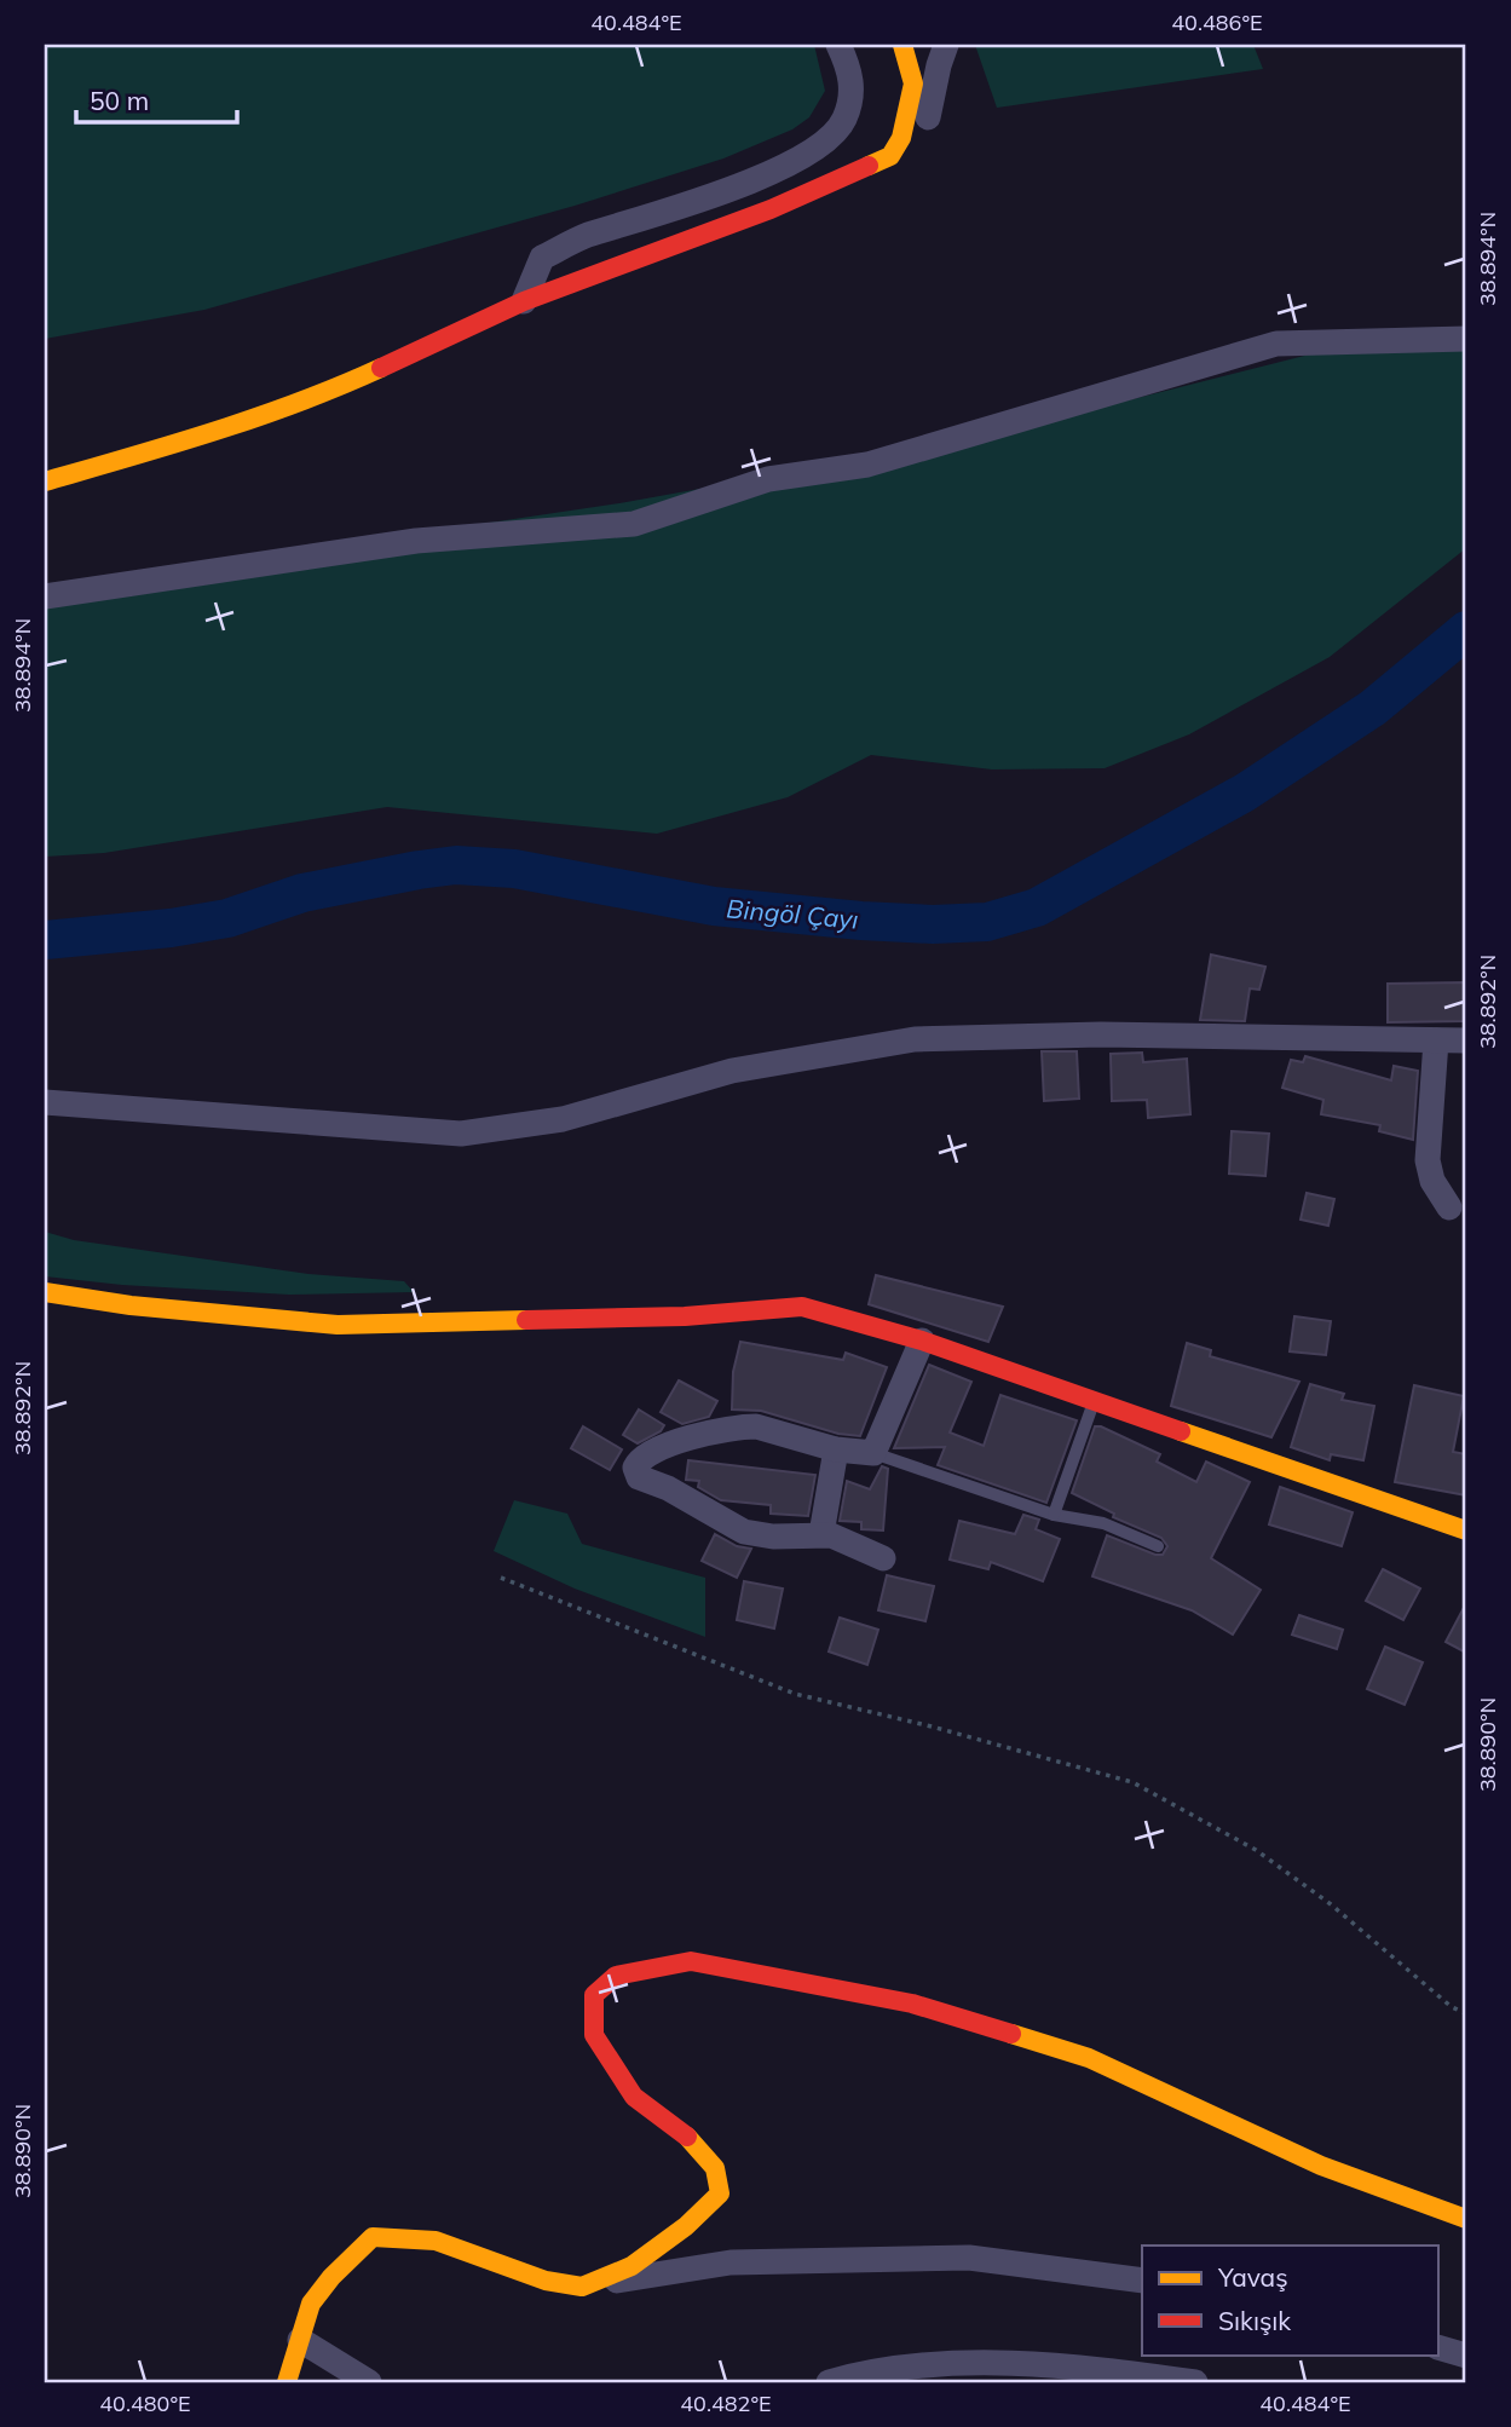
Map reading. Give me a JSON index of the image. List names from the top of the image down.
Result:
{
  "water": ["Bingöl Çayı"],
  "legend": ["Yavaş", "Sıkışık"],
  "scale_bar": "50 m",
  "coordinates": [
    "40.484°E",
    "40.486°E",
    "38.894°N",
    "38.892°N",
    "38.890°N",
    "40.480°E",
    "40.482°E"
  ]
}
